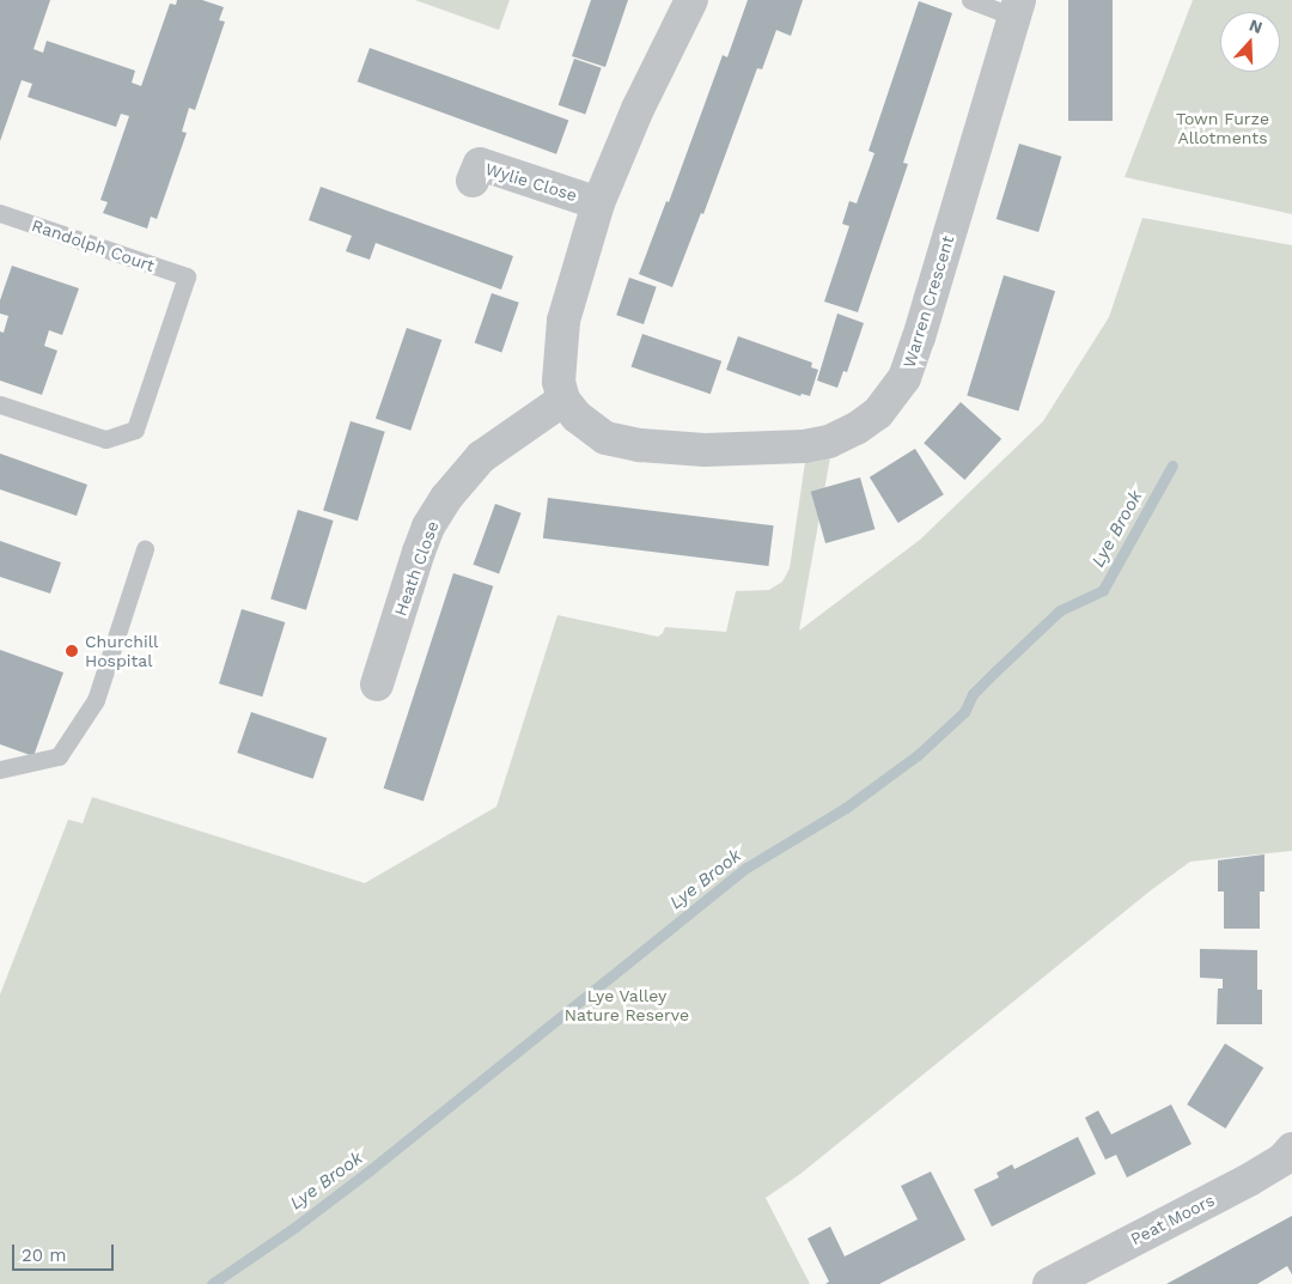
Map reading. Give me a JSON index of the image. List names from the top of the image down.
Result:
{
  "streets": {
    "street": [
      "Wylie Close",
      "Warren Crescent",
      "Heath Close",
      "Peat Moors"
    ],
    "lane": ["Randolph Court"]
  },
  "crossings": [
    ["Warren Crescent", "Heath Close"]
  ],
  "water": ["Lye Brook"],
  "parks": ["Town Furze Allotments", "Lye Valley Nature Reserve"],
  "places": ["Churchill Hospital"],
  "scale_bar": "20 m",
  "north": "top"
}
